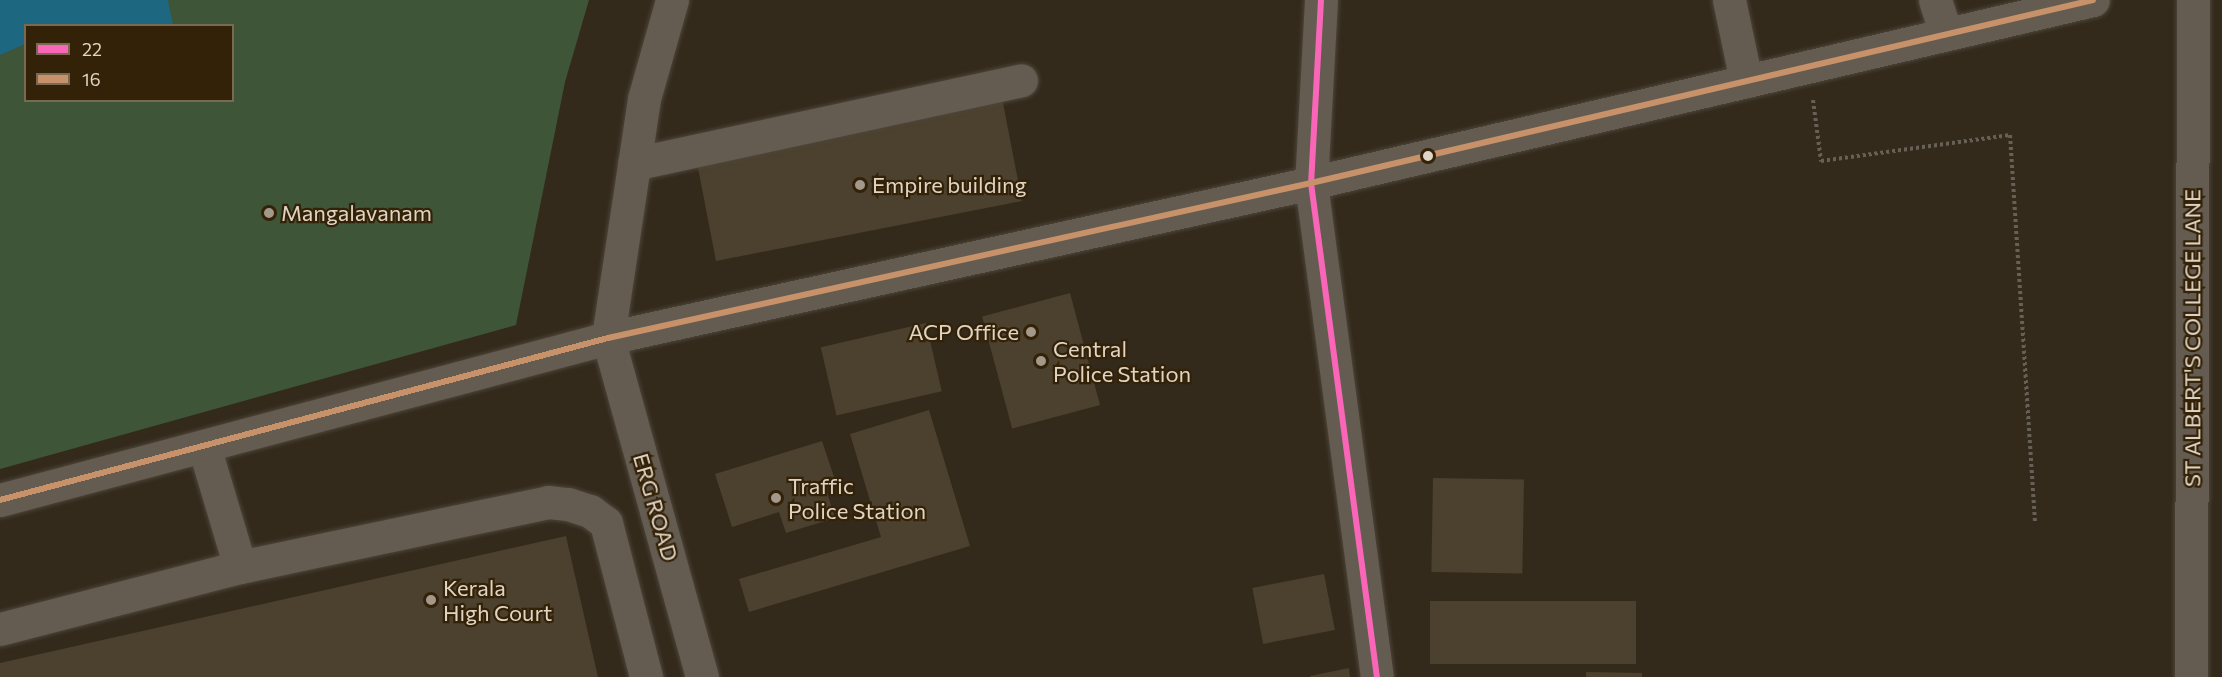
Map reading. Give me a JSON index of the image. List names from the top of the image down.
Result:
{
  "streets": {
    "street": ["ST ALBERT'S COLLEGE LANE", "ERG ROAD"]
  },
  "places": [
    "Empire building",
    "Mangalavanam",
    "ACP Office",
    "Central Police Station",
    "Traffic Police Station",
    "Kerala High Court"
  ],
  "lines": ["transit line 22", "transit line 16"],
  "legend": ["22", "16"]
}
